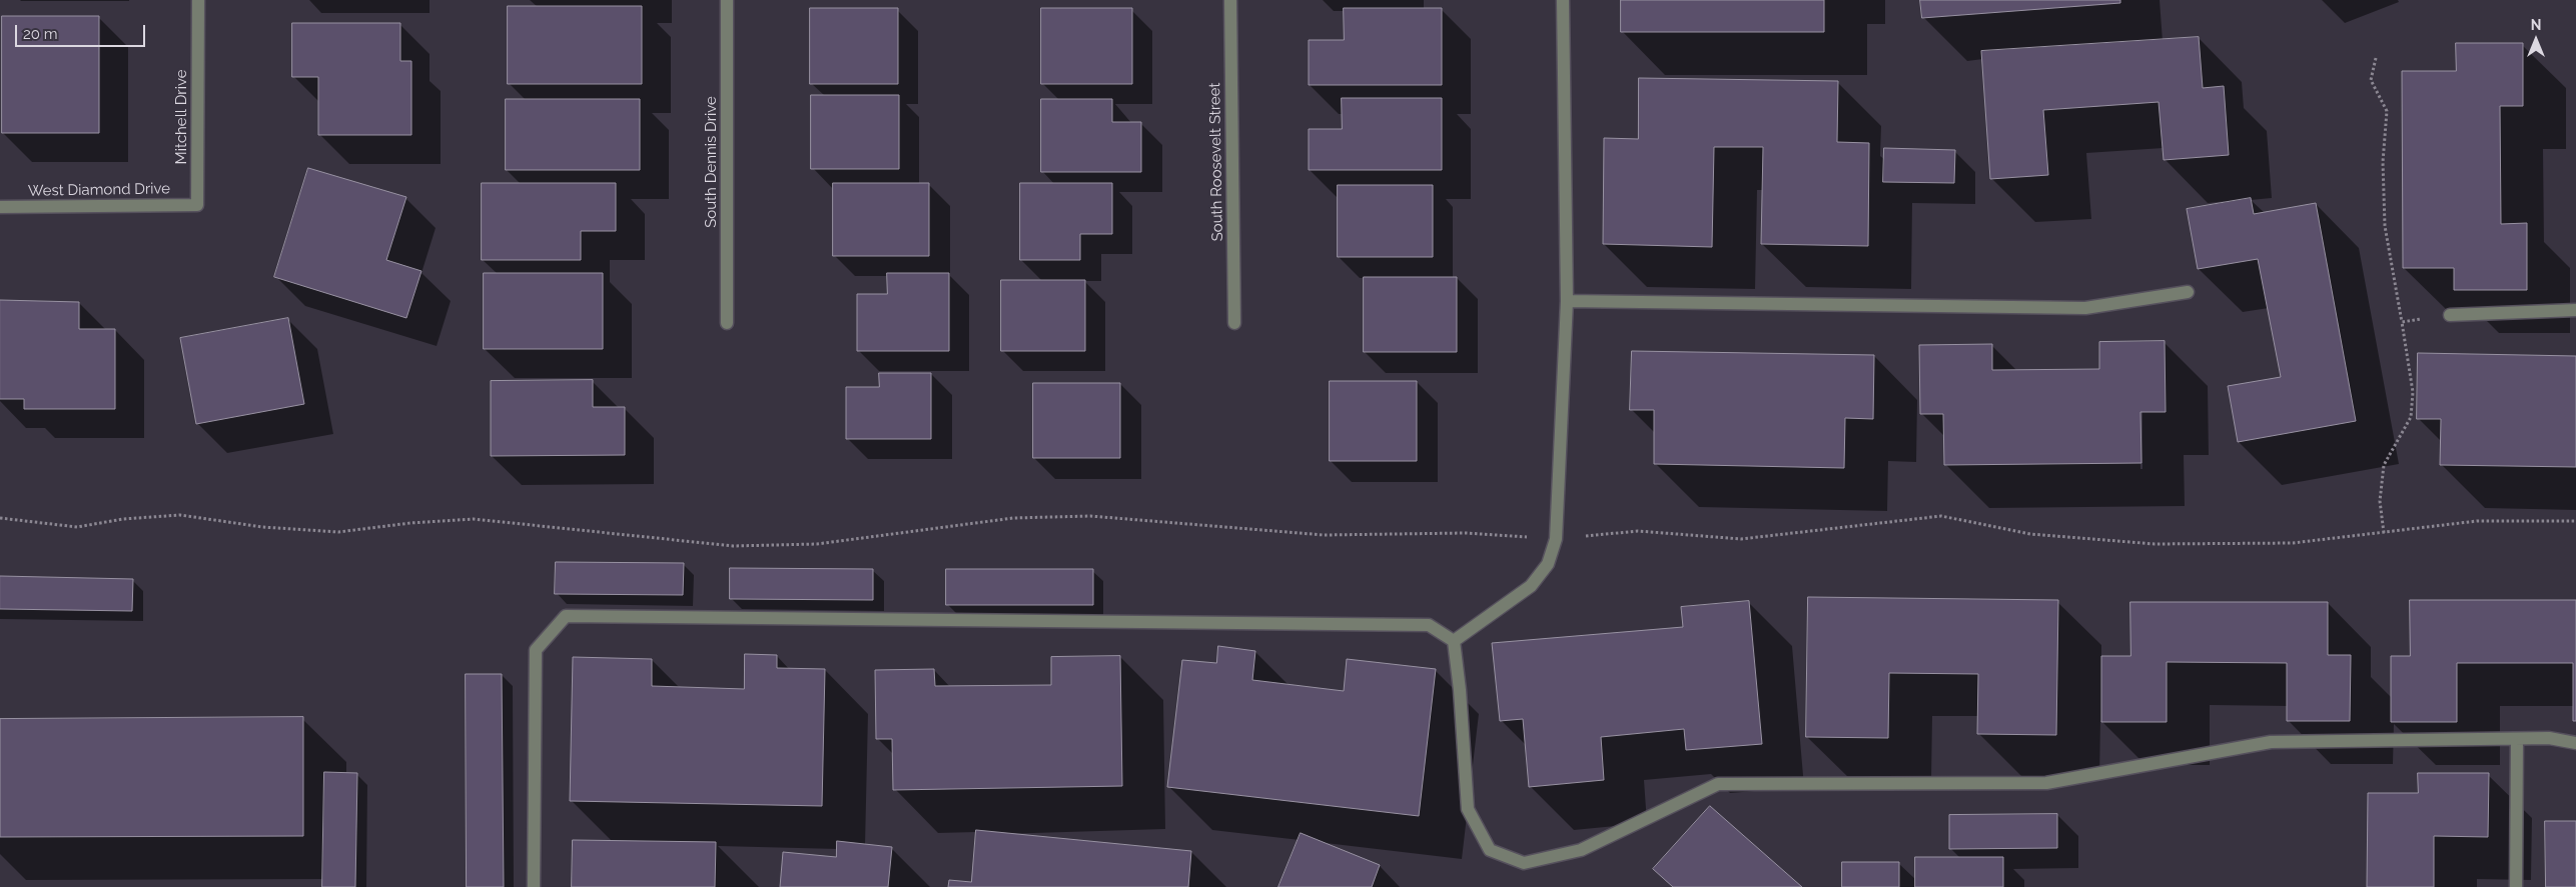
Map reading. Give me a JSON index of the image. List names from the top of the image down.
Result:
{
  "streets": {
    "street": [
      "Mitchell Drive",
      "South Dennis Drive",
      "South Roosevelt Street",
      "West Diamond Drive"
    ]
  },
  "crossings": [
    ["Mitchell Drive", "West Diamond Drive"]
  ],
  "scale_bar": "20 m",
  "north": "top"
}
